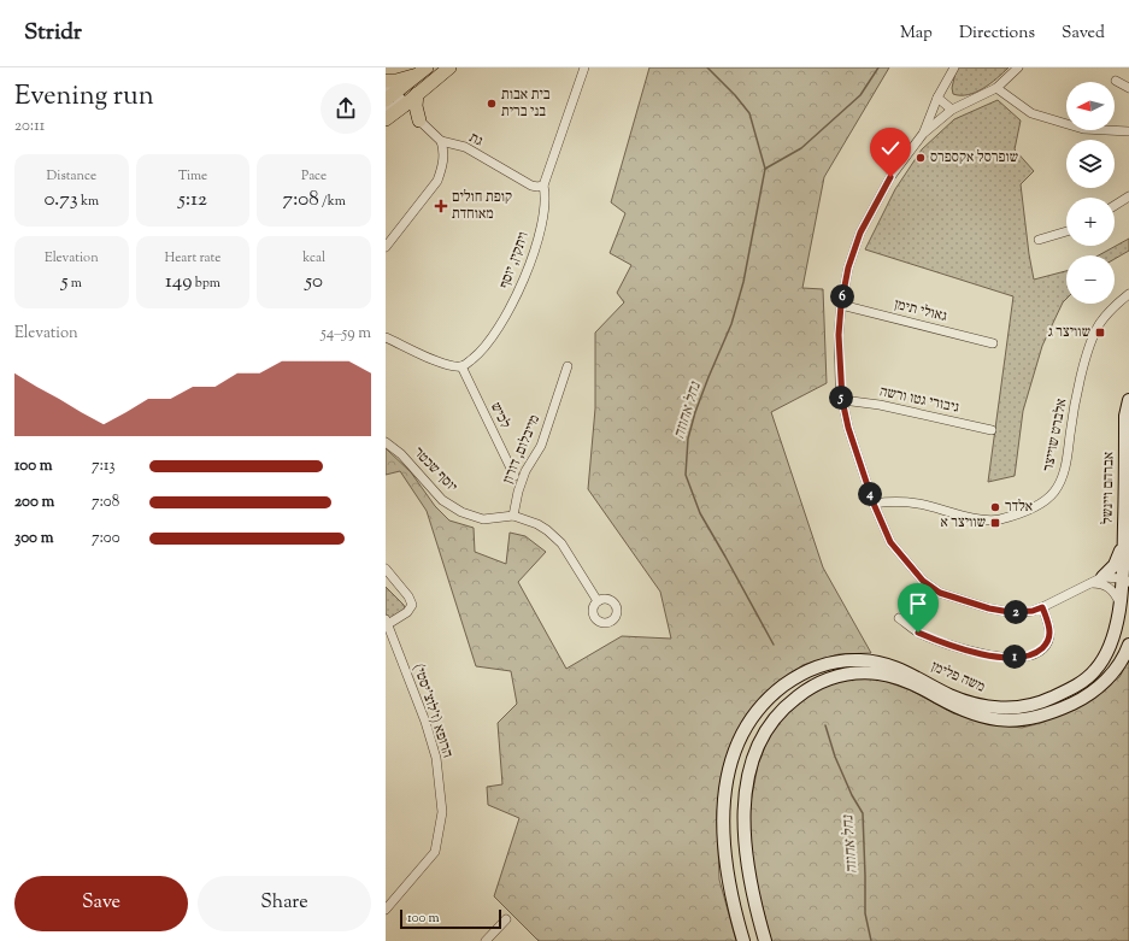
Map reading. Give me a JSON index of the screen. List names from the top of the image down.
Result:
{
  "streets": {
    "main road": ["אברהם ויינשל", "משה פלימן"],
    "street": [
      "גת",
      "ויתקין, יוסף",
      "גאולי תימן",
      "גיבורי גטו ורשה",
      "לכיש",
      "אלברט שוייצר",
      "מייבלום, דורון",
      "יוסף שכטר",
      "הרופא (ז'לוצ'יסטי)"
    ]
  },
  "crossings": [
    ["גת", "ויתקין, יוסף"],
    ["ויתקין, יוסף", "לכיש"],
    ["מייבלום, דורון", "יוסף שכטר"],
    ["אברהם ויינשל", "משה פלימן"]
  ],
  "water": ["נחל אחוזה"],
  "places": {
    "other": ["בית אבות בני ברית", "שופרסל אקספרס", "אלדר"],
    "health": ["קופת חולים מאוחדת"],
    "transit": ["שוויצר ג", "שוויצר א"]
  },
  "scale_bar": "100 m",
  "north": "left",
  "page": {
    "header": "Stridr",
    "nav": ["Map", "Directions", "Saved"],
    "heading": ["Evening run", "20:11"],
    "map_buttons": ["+", "−"],
    "stats": [
      ["Distance", "0.73 km"],
      ["Time", "5:12"],
      ["Pace", "7:08 /km"],
      ["Elevation", "5 m"],
      ["Heart rate", "149 bpm"],
      ["kcal", "50"]
    ],
    "pins": [
      "6",
      "5",
      "4",
      "2",
      "1"
    ],
    "chart": ["Elevation", "54–59 m"],
    "list": [
      {
        "name": "100 m",
        "note": "7:13"
      },
      {
        "name": "200 m",
        "note": "7:08"
      },
      {
        "name": "300 m",
        "note": "7:00"
      }
    ],
    "buttons": ["Save", "Share"],
    "scale": "100 m"
  }
}
